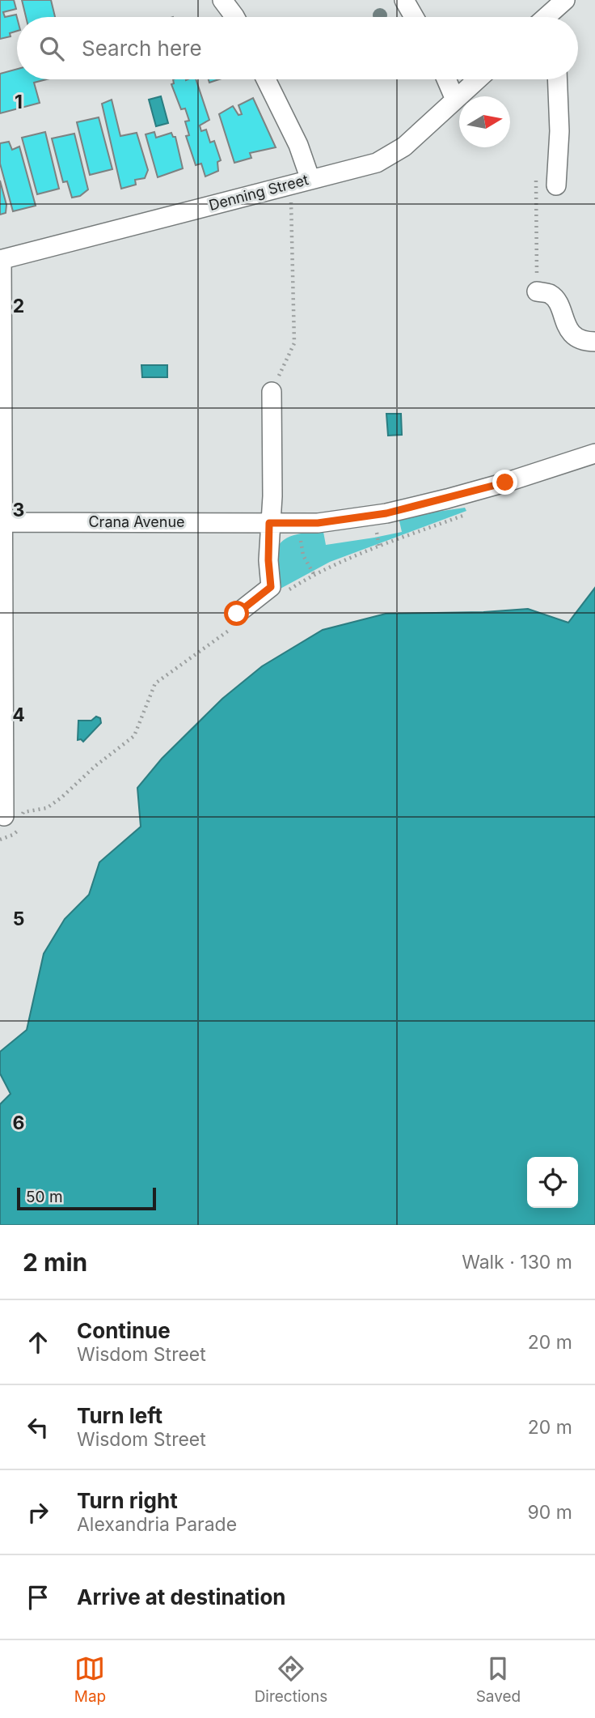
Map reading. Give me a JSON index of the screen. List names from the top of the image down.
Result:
{
  "streets": {
    "street": ["Denning Street", "Crana Avenue"]
  },
  "scale_bar": "50 m",
  "north": "right",
  "page": {
    "search": "Search here",
    "scale": "50 m",
    "heading": ["2 min", "Walk · 130 m"],
    "list": [
      ["Continue", "Wisdom Street", "20 m"],
      ["Turn left", "Wisdom Street", "20 m"],
      ["Turn right", "Alexandria Parade", "90 m"],
      "Arrive at destination"
    ],
    "nav": ["Map", "Directions", "Saved"]
  },
  "grid": {
    "rows": [
      "1",
      "2",
      "3",
      "4",
      "5",
      "6"
    ]
  }
}
